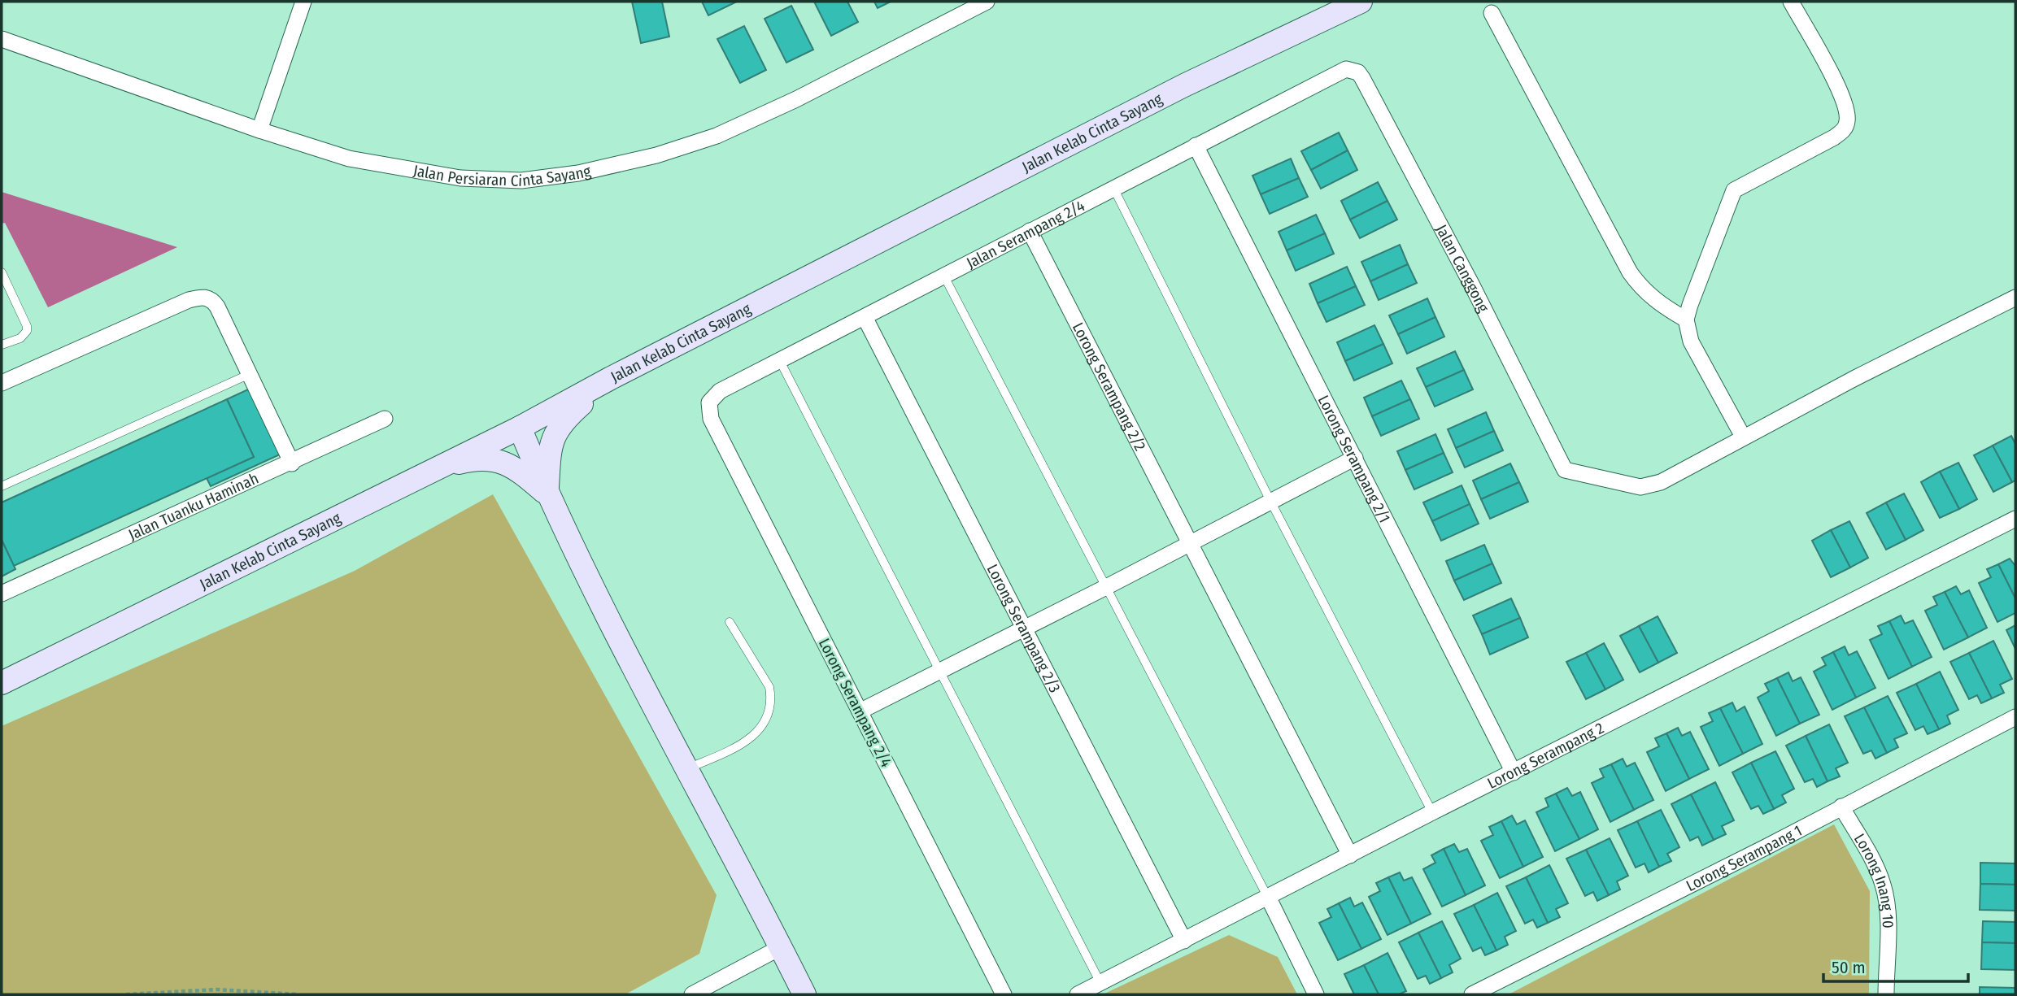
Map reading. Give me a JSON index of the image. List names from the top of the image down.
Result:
{
  "streets": {
    "main road": ["Jalan Kelab Cinta Sayang"],
    "street": [
      "Jalan Persiaran Cinta Sayang",
      "Jalan Serampang 2/4",
      "Jalan Canggong",
      "Lorong Serampang 2/2",
      "Lorong Serampang 2/1",
      "Jalan Tuanku Haminah",
      "Lorong Serampang 2/3",
      "Lorong Serampang 2/4",
      "Lorong Serampang 2",
      "Lorong Serampang 1",
      "Lorong Inang 10"
    ]
  },
  "crossings": [
    ["Jalan Serampang 2/4", "Jalan Canggong"],
    ["Jalan Serampang 2/4", "Lorong Serampang 2/2"],
    ["Jalan Serampang 2/4", "Lorong Serampang 2/1"],
    ["Jalan Serampang 2/4", "Lorong Serampang 2/3"],
    ["Jalan Serampang 2/4", "Lorong Serampang 2/4"],
    ["Lorong Serampang 2/2", "Lorong Serampang 2"],
    ["Lorong Serampang 2/1", "Lorong Serampang 2"],
    ["Lorong Serampang 2/3", "Lorong Serampang 2"],
    ["Lorong Serampang 1", "Lorong Inang 10"]
  ],
  "scale_bar": "50 m"
}
